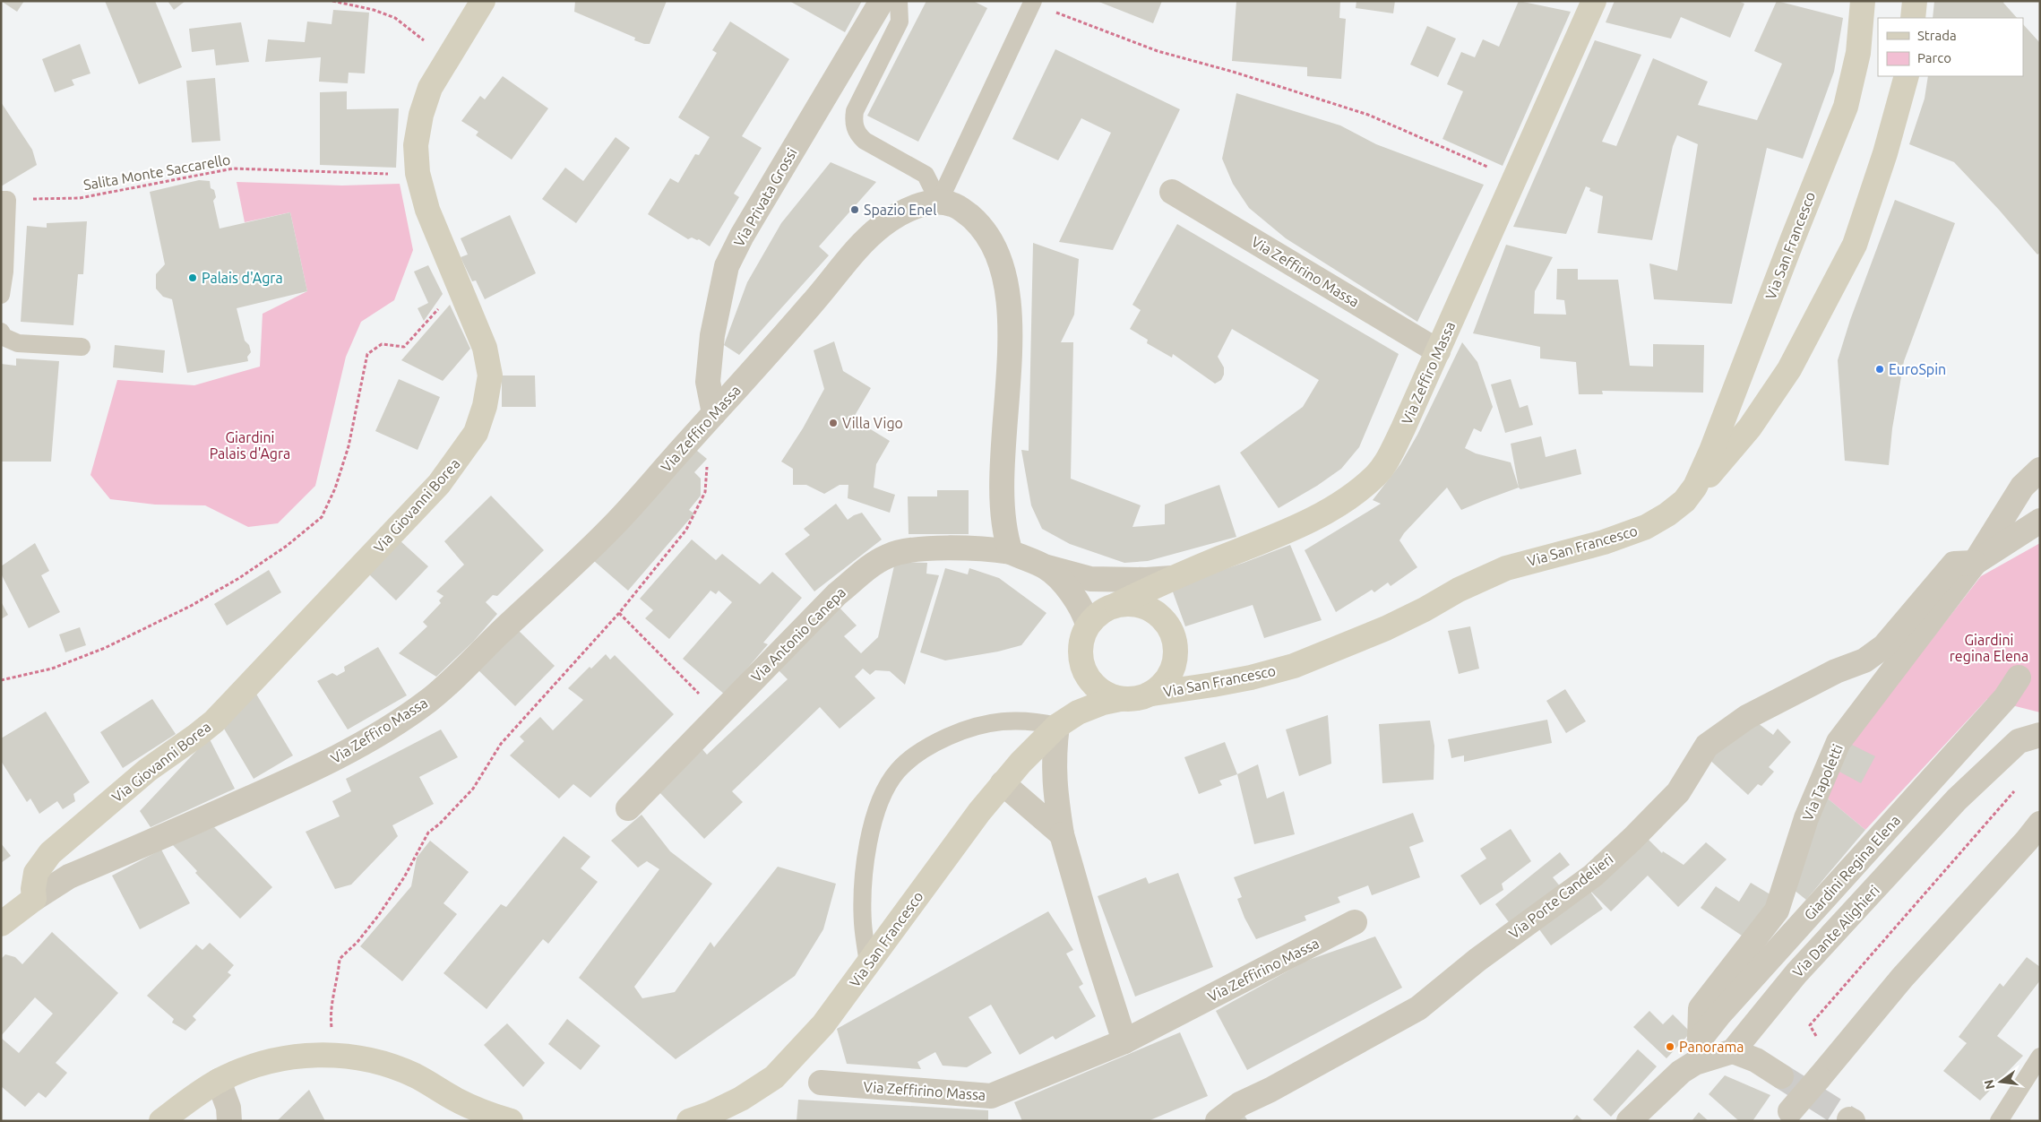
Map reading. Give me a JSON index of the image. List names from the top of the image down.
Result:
{
  "streets": {
    "main road": ["Via San Francesco", "Via Zeffiro Massa", "Via Giovanni Borea"],
    "street": [
      "Via Privata Grossi",
      "Via Zeffirino Massa",
      "Via Antonio Canepa",
      "Via Tapoletti",
      "Giardini Regina Elena",
      "Via Porte Candelieri",
      "Via Dante Alighieri"
    ],
    "path": ["Salita Monte Saccarello"]
  },
  "crossings": [
    ["Salita Monte Saccarello", "Via Giovanni Borea"],
    ["Via Privata Grossi", "Via Zeffiro Massa"],
    ["Via San Francesco", "Via Zeffiro Massa"],
    ["Via Zeffirino Massa", "Via Zeffiro Massa"],
    ["Via Zeffiro Massa", "Via Giovanni Borea"],
    ["Via Tapoletti", "Giardini Regina Elena"],
    ["Via Tapoletti", "Via Porte Candelieri"]
  ],
  "parks": ["Giardini Palais d'Agra", "Giardini regina Elena"],
  "places": [
    "Spazio Enel",
    "Palais d'Agra",
    "EuroSpin",
    "Villa Vigo",
    "Panorama"
  ],
  "legend": ["Strada", "Parco"],
  "north": "left"
}
